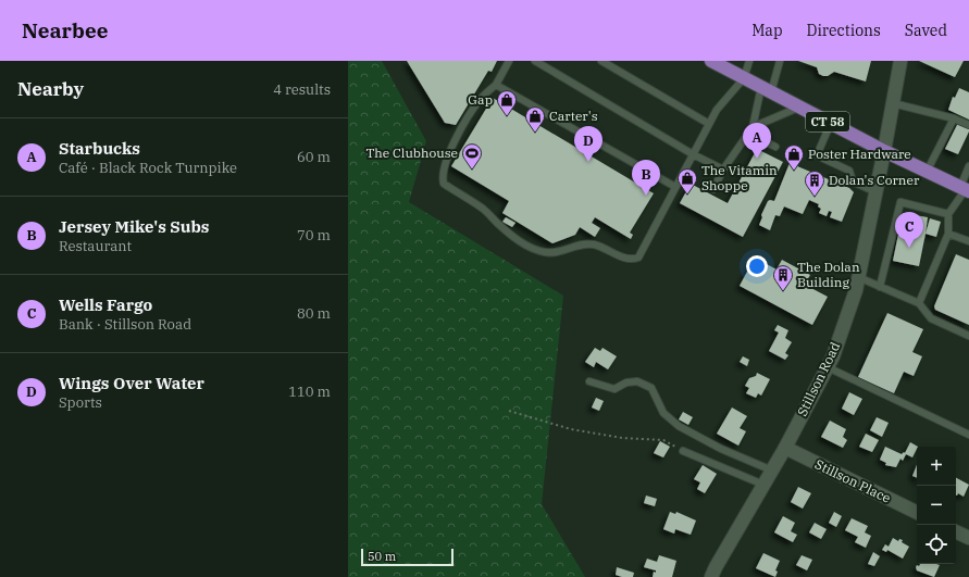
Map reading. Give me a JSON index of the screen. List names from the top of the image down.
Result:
{
  "streets": {
    "main road": ["CT 58", "Stillson Road", "Stillson Place"]
  },
  "crossings": [
    ["CT 58", "Stillson Road"],
    ["Stillson Road", "Stillson Place"]
  ],
  "places": {
    "shop": [
      "Gap",
      "Carter's",
      "Poster Hardware",
      "The Vitamin Shoppe"
    ],
    "sports": ["The Clubhouse"],
    "building": ["Dolan's Corner", "The Dolan Building"]
  },
  "scale_bar": "50 m",
  "page": {
    "header": "Nearbee",
    "nav": ["Map", "Directions", "Saved"],
    "heading": ["Nearby", "4 results"],
    "list": [
      {
        "mark": "A",
        "name": "Starbucks",
        "note": "Café · Black Rock Turnpike",
        "value": "60 m"
      },
      {
        "mark": "B",
        "name": "Jersey Mike's Subs",
        "note": "Restaurant",
        "value": "70 m"
      },
      {
        "mark": "C",
        "name": "Wells Fargo",
        "note": "Bank · Stillson Road",
        "value": "80 m"
      },
      {
        "mark": "D",
        "name": "Wings Over Water",
        "note": "Sports",
        "value": "110 m"
      }
    ],
    "pins": [
      "A",
      "D",
      "B",
      "C"
    ],
    "map_buttons": ["+", "−"],
    "scale": "50 m"
  }
}
